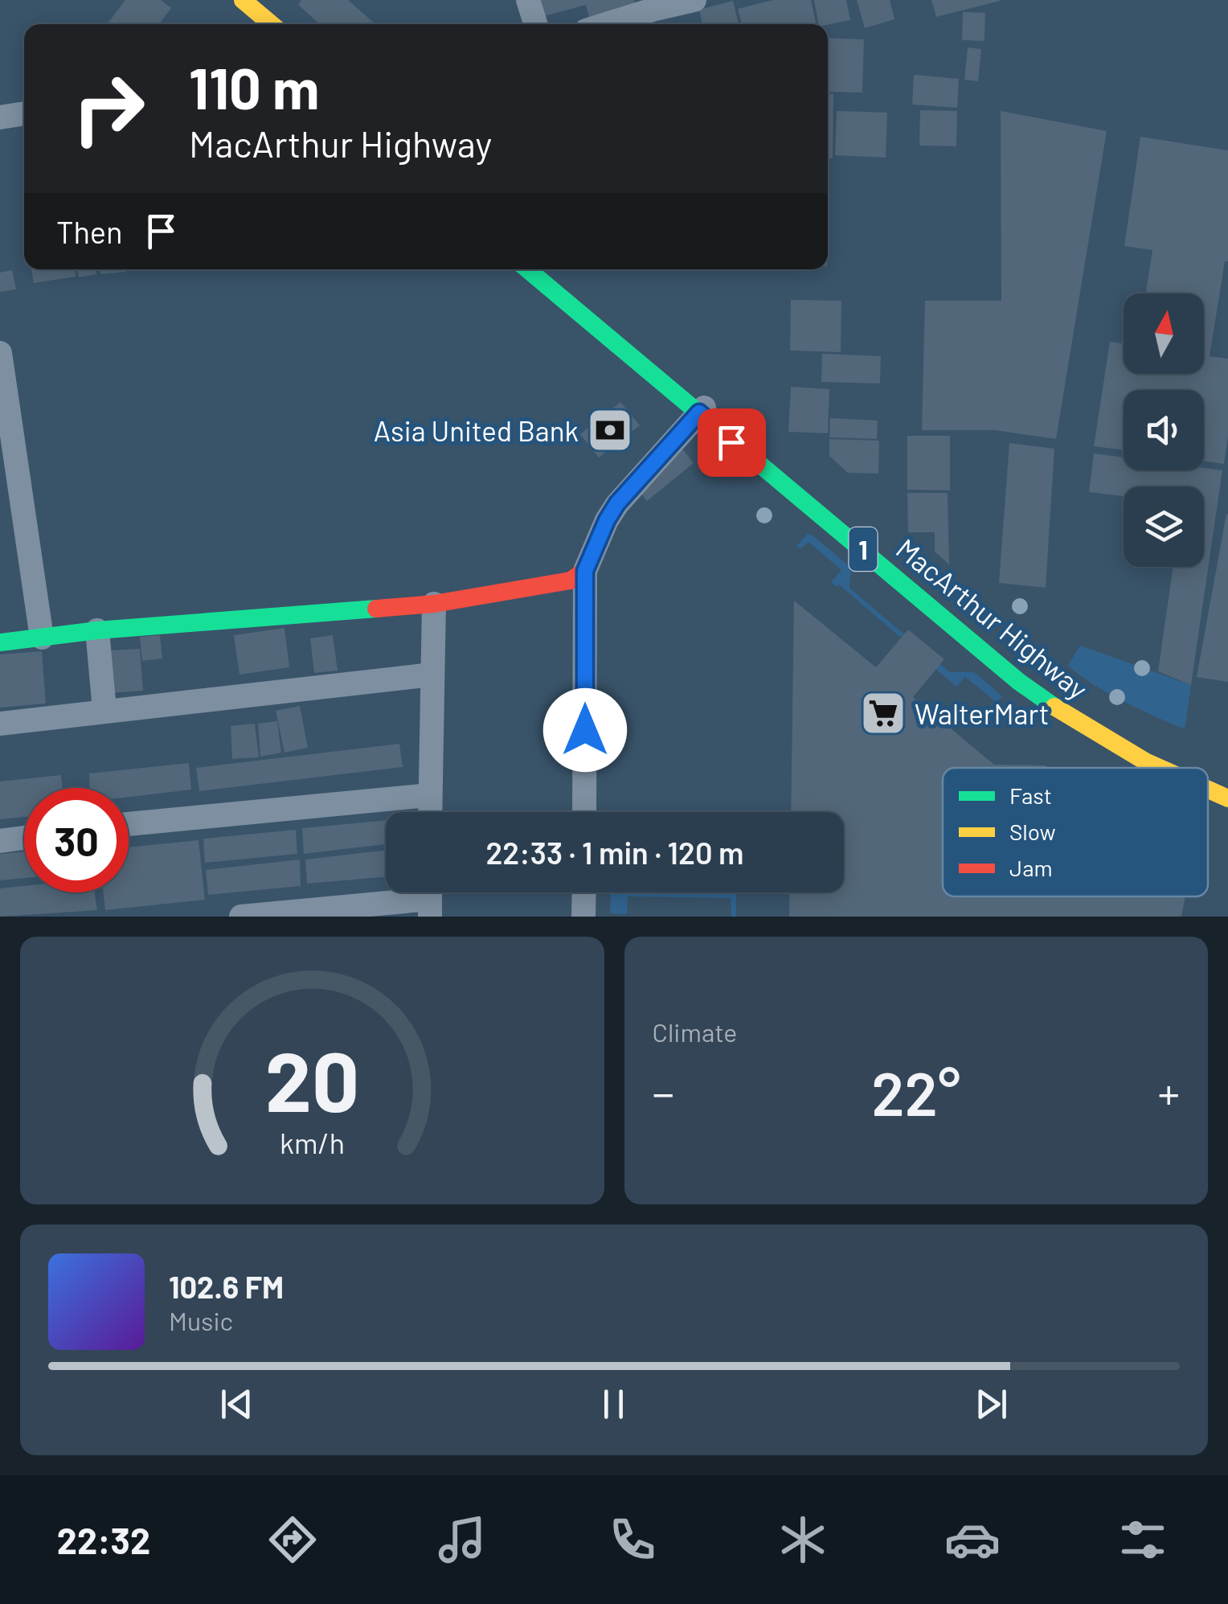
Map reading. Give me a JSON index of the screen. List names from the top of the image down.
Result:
{
  "streets": {
    "main road": ["1", "MacArthur Highway"]
  },
  "places": {
    "bank": ["Asia United Bank"],
    "supermarket": ["WalterMart"]
  },
  "legend": ["Fast", "Slow", "Jam"],
  "north": "top",
  "page": {
    "turn": ["110 m", "MacArthur Highway"],
    "then": "Then",
    "limit": "30",
    "trip": "22:33 · 1 min · 120 m",
    "tile": "Climate",
    "heat": ["−", "22°", "+"],
    "song": ["102.6 FM", "Music"],
    "tabs": "22:32",
    "gauge": ["20", "km/h"]
  }
}
